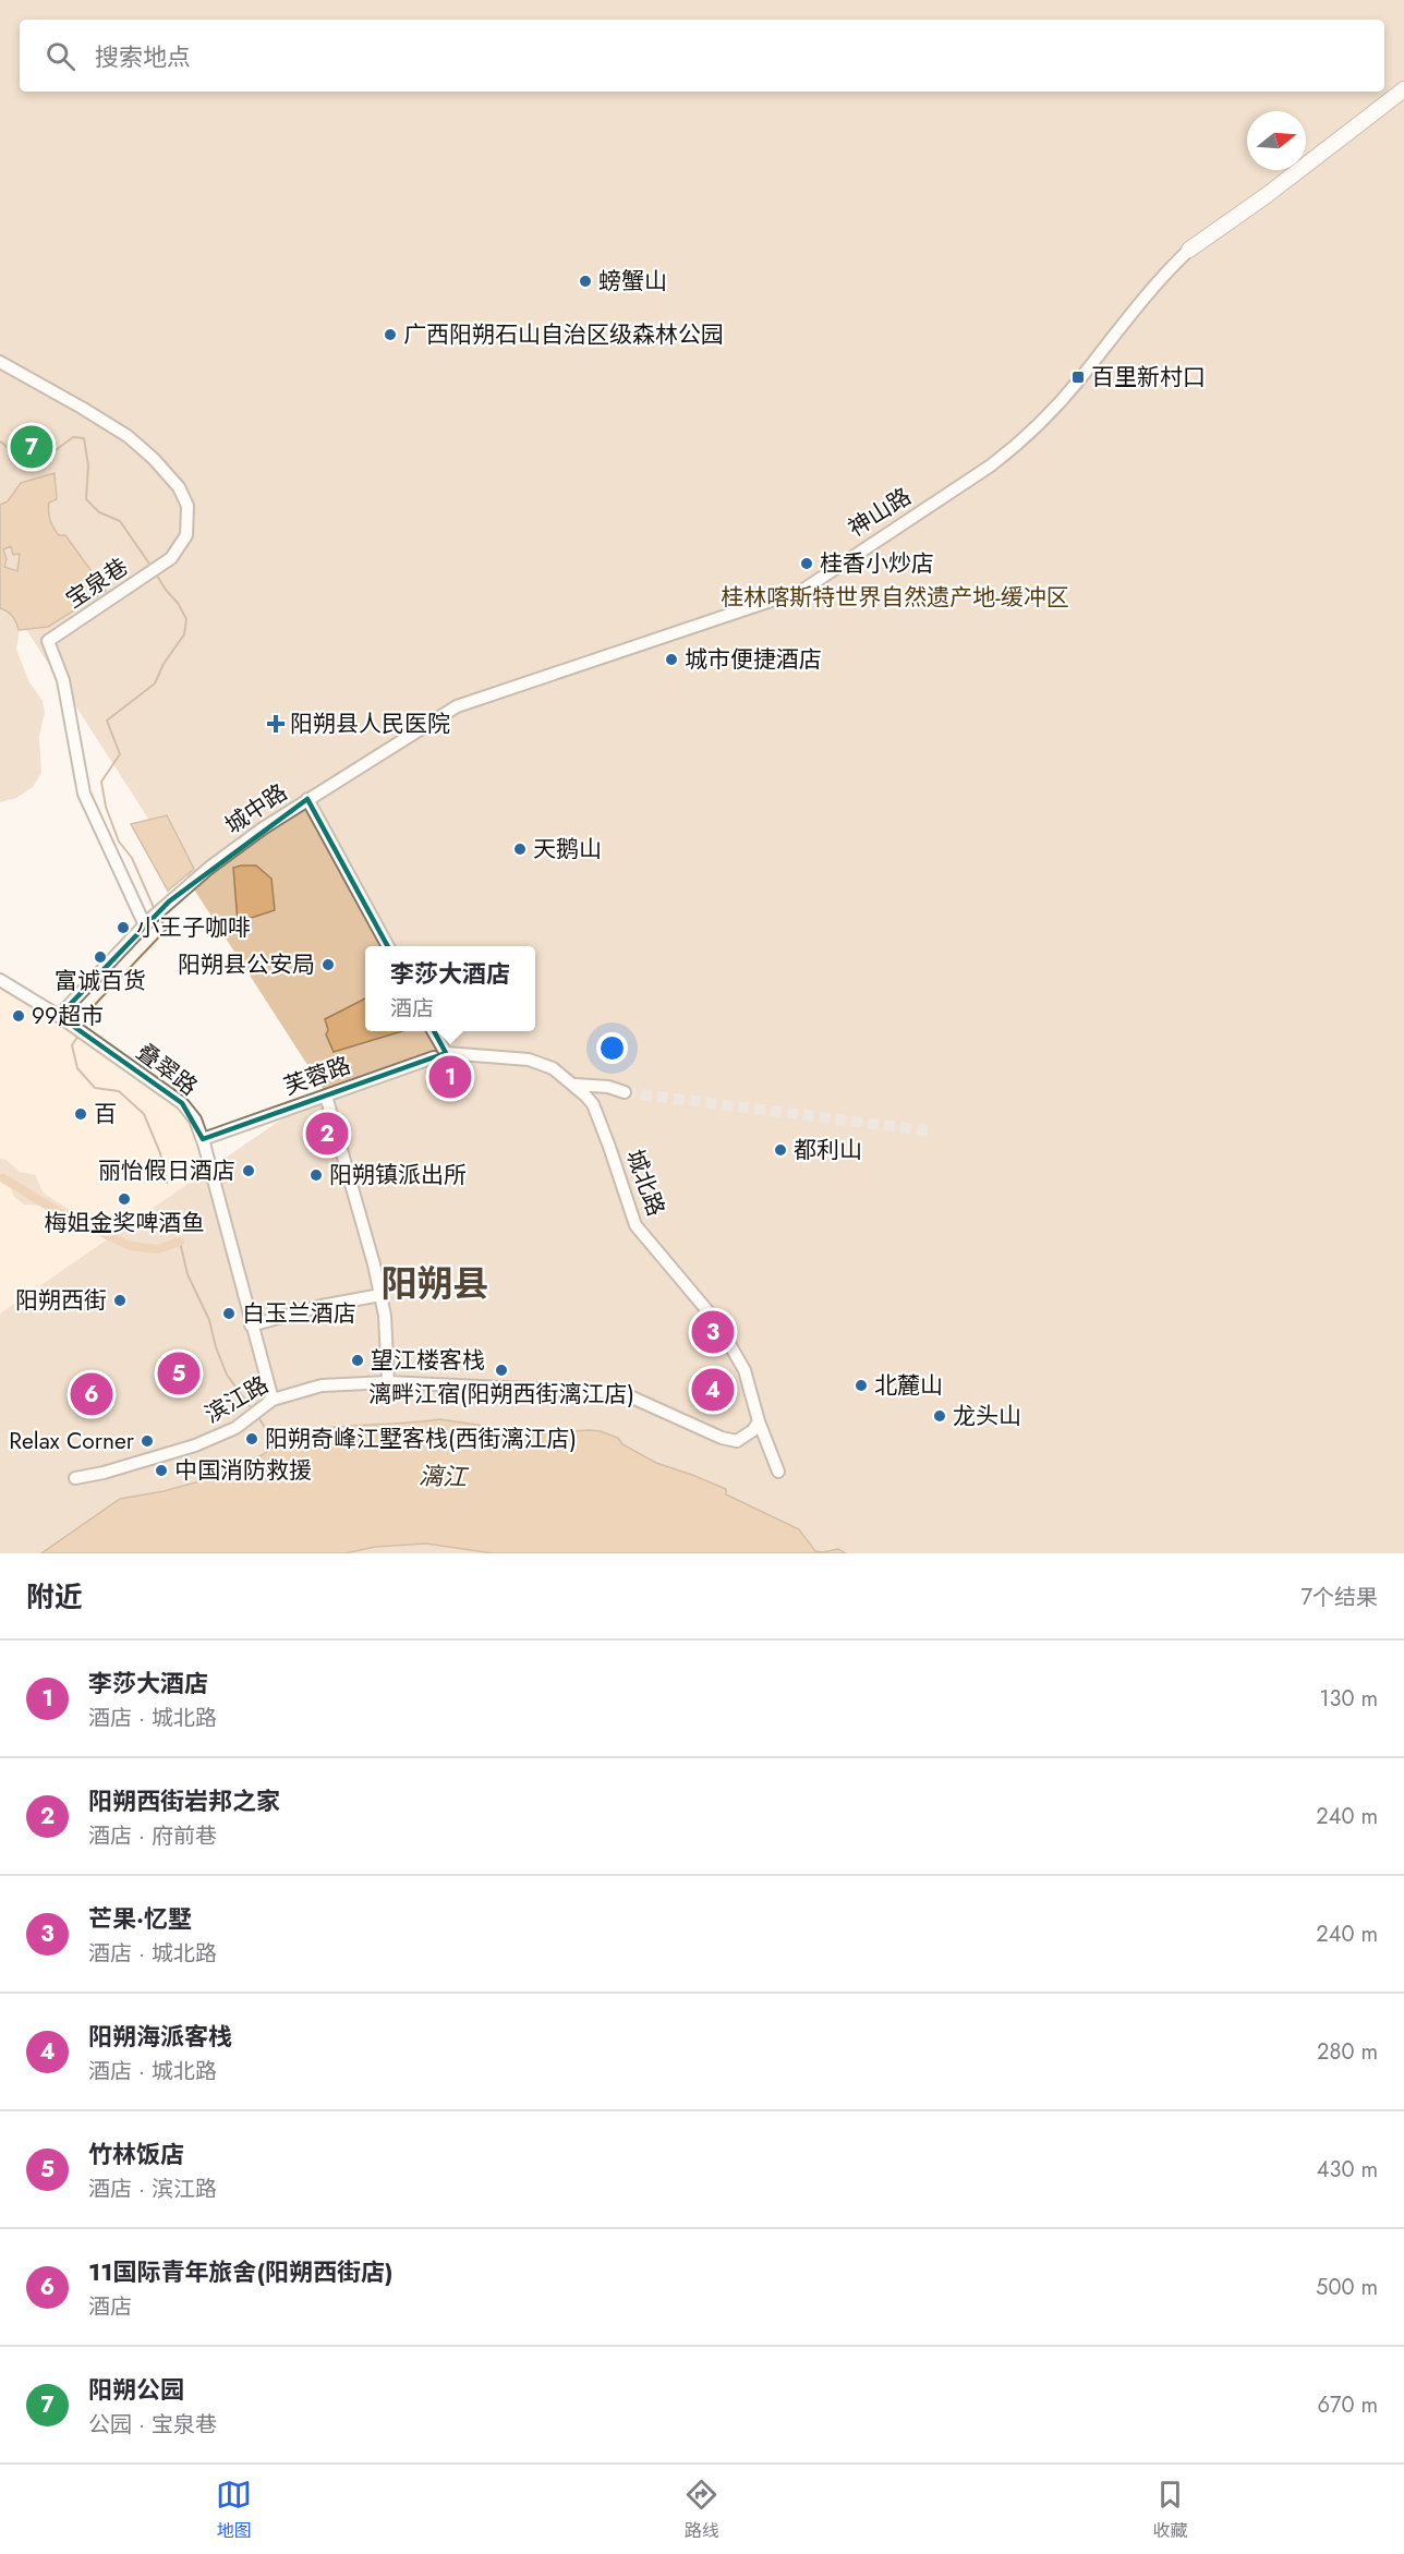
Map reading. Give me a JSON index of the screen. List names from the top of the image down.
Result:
{
  "streets": {
    "street": [
      "神山路",
      "宝泉巷",
      "城中路",
      "叠翠路",
      "芙蓉路",
      "城北路",
      "滨江路"
    ]
  },
  "crossings": [
    ["神山路", "城中路"],
    ["宝泉巷", "城中路"],
    ["城中路", "叠翠路"],
    ["叠翠路", "芙蓉路"],
    ["叠翠路", "滨江路"],
    ["芙蓉路", "城北路"],
    ["城北路", "滨江路"]
  ],
  "districts": ["阳朔县"],
  "water": ["漓江"],
  "parks": ["桂林喀斯特世界自然遗产地-缓冲区"],
  "places": {
    "other": [
      "螃蟹山",
      "广西阳朔石山自治区级森林公园",
      "桂香小炒店",
      "城市便捷酒店",
      "天鹅山",
      "小王子咖啡",
      "富诚百货",
      "阳朔县公安局",
      "99超市",
      "百",
      "都利山",
      "丽怡假日酒店",
      "阳朔镇派出所",
      "梅姐金奖啤酒鱼",
      "阳朔西街",
      "白玉兰酒店",
      "望江楼客栈",
      "漓畔江宿(阳朔西街漓江店)",
      "北麓山",
      "龙头山",
      "阳朔奇峰江墅客栈(西街漓江店)",
      "Relax Corner",
      "中国消防救援"
    ],
    "transit": ["百里新村口"],
    "health": ["阳朔县人民医院"]
  },
  "north": "right",
  "page": {
    "search": "搜索地点",
    "pins": [
      "7",
      "1",
      "2",
      "3",
      "5",
      "4",
      "6"
    ],
    "popup": ["李莎大酒店", "酒店"],
    "heading": ["附近", "7个结果"],
    "list": [
      {
        "mark": "1",
        "name": "李莎大酒店",
        "note": "酒店 · 城北路",
        "value": "130 m"
      },
      {
        "mark": "2",
        "name": "阳朔西街岩邦之家",
        "note": "酒店 · 府前巷",
        "value": "240 m"
      },
      {
        "mark": "3",
        "name": "芒果·忆墅",
        "note": "酒店 · 城北路",
        "value": "240 m"
      },
      {
        "mark": "4",
        "name": "阳朔海派客栈",
        "note": "酒店 · 城北路",
        "value": "280 m"
      },
      {
        "mark": "5",
        "name": "竹林饭店",
        "note": "酒店 · 滨江路",
        "value": "430 m"
      },
      {
        "mark": "6",
        "name": "11国际青年旅舍(阳朔西街店)",
        "note": "酒店",
        "value": "500 m"
      },
      {
        "mark": "7",
        "name": "阳朔公园",
        "note": "公园 · 宝泉巷",
        "value": "670 m"
      }
    ],
    "nav": ["地图", "路线", "收藏"]
  }
}
